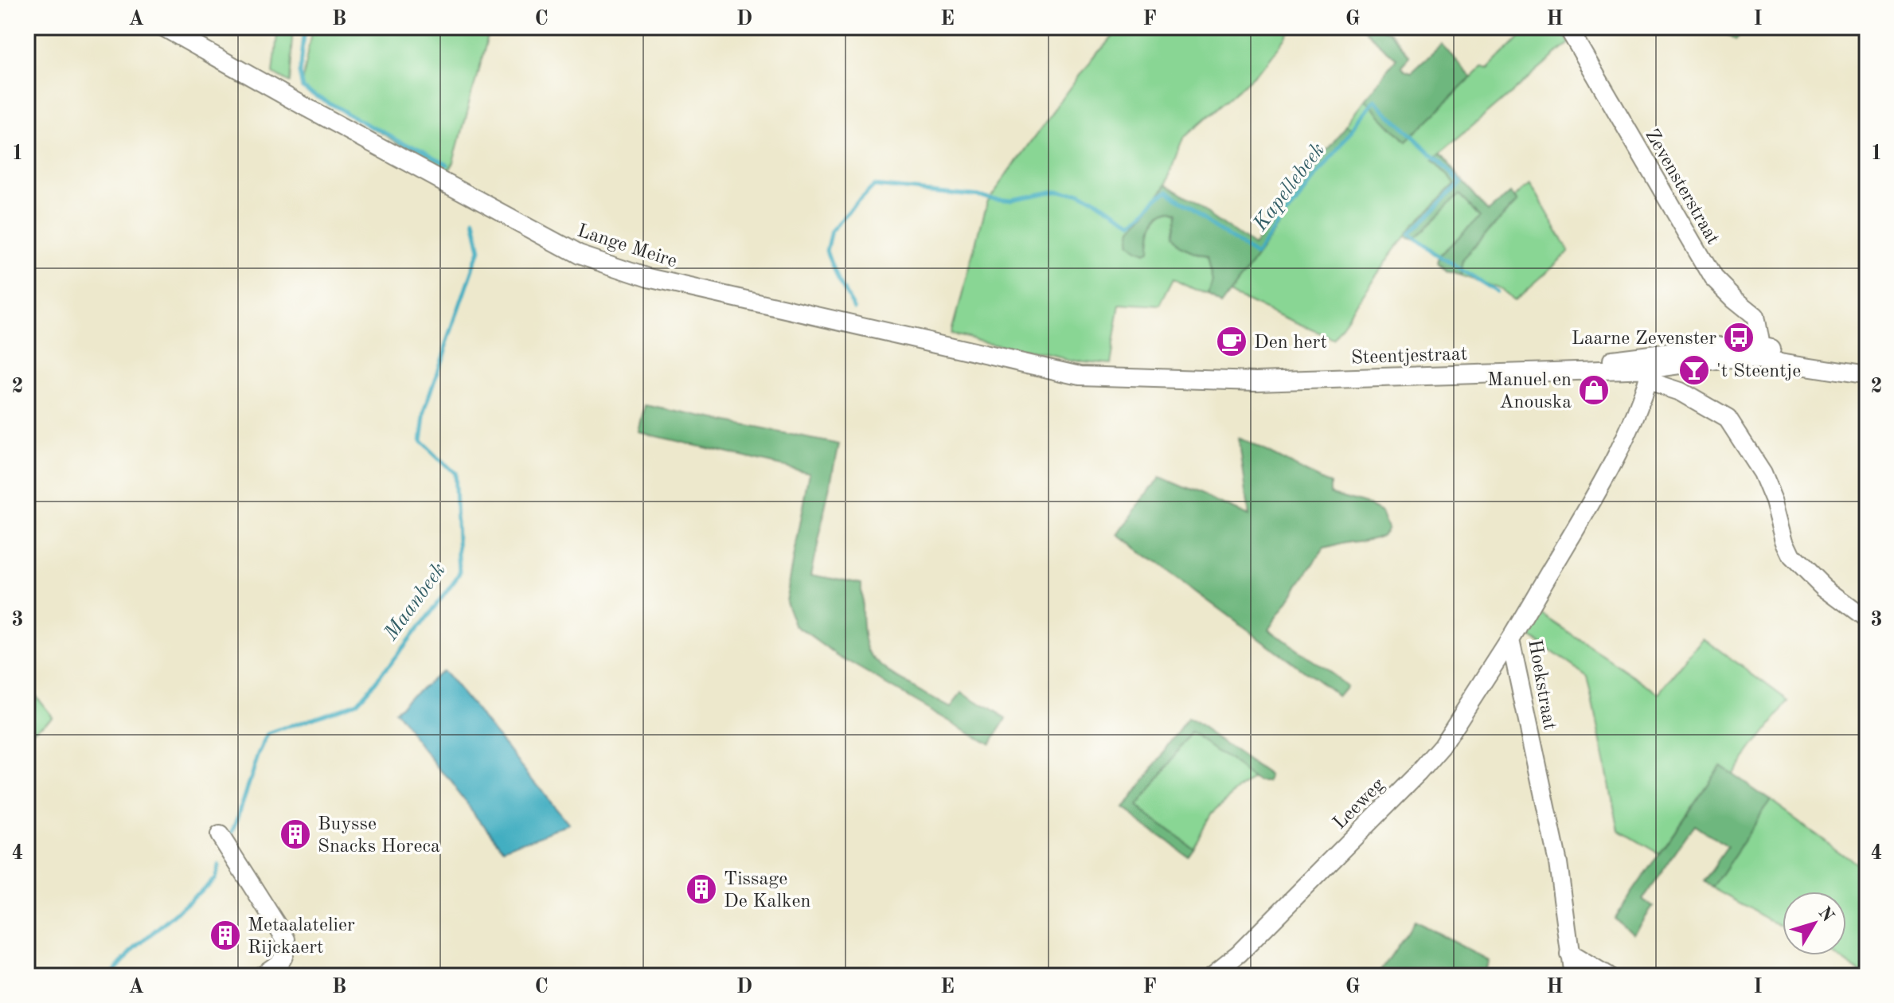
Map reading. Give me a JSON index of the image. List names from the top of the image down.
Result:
{
  "streets": {
    "street": [
      "Zevensterstraat",
      "Lange Meire",
      "Steentjestraat",
      "Hoekstraat",
      "Leeweg"
    ]
  },
  "crossings": [
    ["Zevensterstraat", "Steentjestraat"],
    ["Lange Meire", "Steentjestraat"],
    ["Steentjestraat", "Hoekstraat"],
    ["Hoekstraat", "Leeweg"]
  ],
  "water": ["Kapellebeek", "Maanbeek"],
  "places": {
    "bus stop": ["Laarne Zevenster"],
    "cafe": ["Den hert"],
    "bar": ["'t Steentje"],
    "shop": ["Manuel en Anouska"],
    "building": ["Buysse Snacks Horeca", "Tissage De Kalken", "Metaalatelier Rijckaert"]
  },
  "north": "top right",
  "grid": {
    "columns": [
      "A",
      "B",
      "C",
      "D",
      "E",
      "F",
      "G",
      "H",
      "I"
    ],
    "rows": [
      "1",
      "2",
      "3",
      "4"
    ]
  }
}
